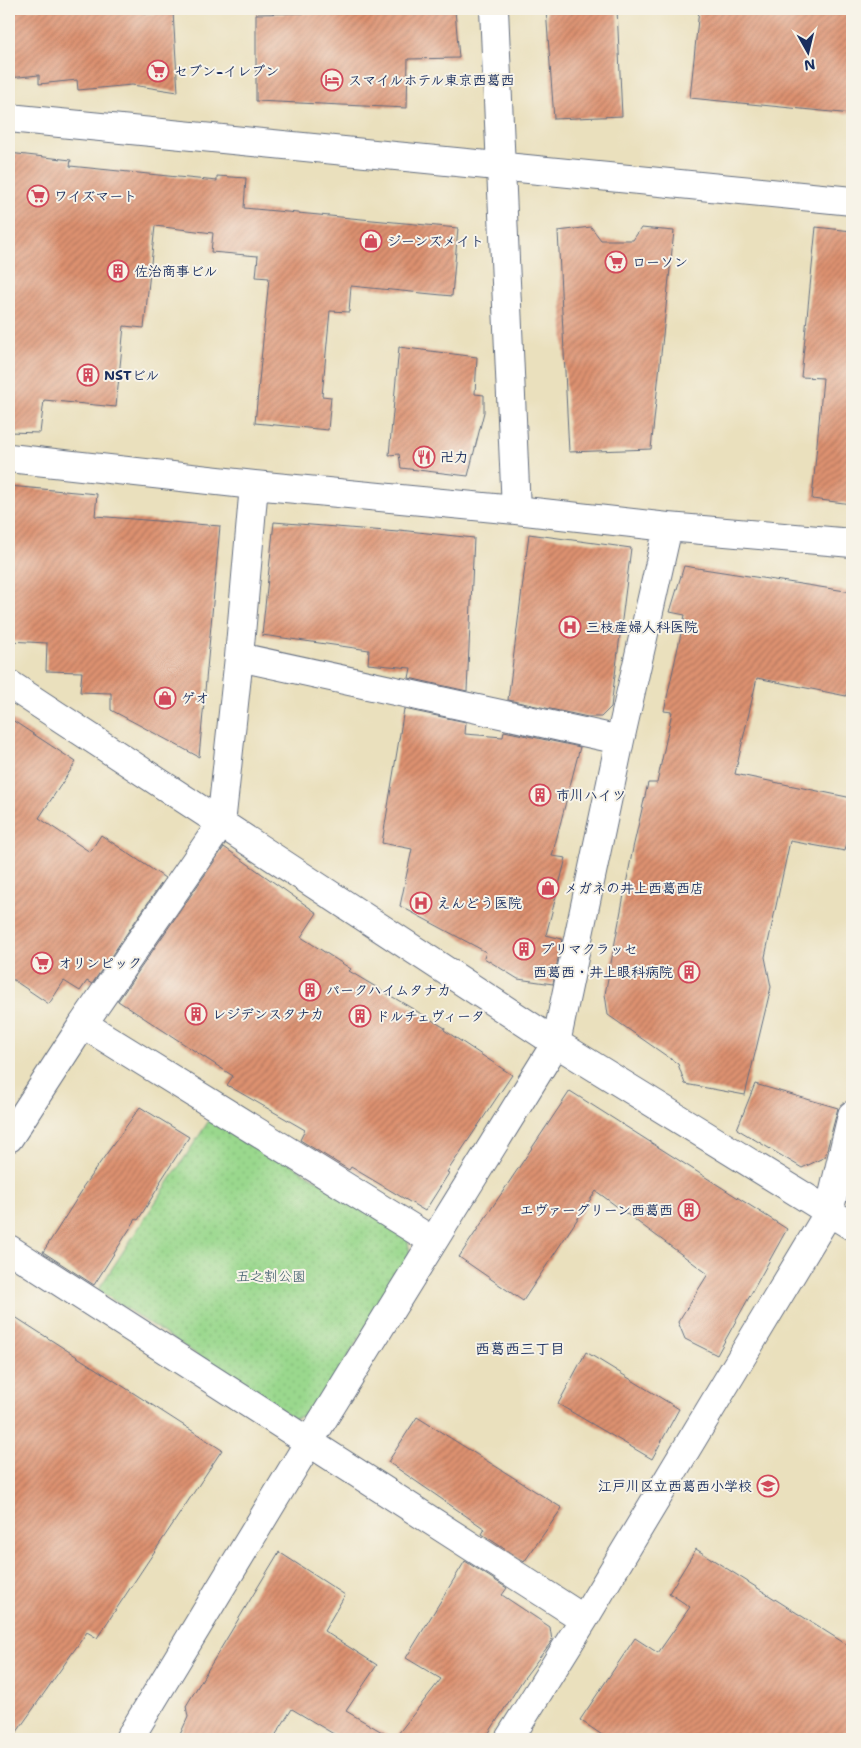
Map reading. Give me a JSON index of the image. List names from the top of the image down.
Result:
{
  "districts": ["西葛西三丁目"],
  "parks": ["五之割公園"],
  "places": {
    "supermarket": [
      "セブン-イレブン",
      "ワイズマート",
      "ローソン",
      "オリンピック"
    ],
    "hotel": ["スマイルホテル東京西葛西"],
    "shop": ["ジーンズメイト", "ゲオ", "メガネの井上西葛西店"],
    "building": [
      "佐治商事ビル",
      "NSTビル",
      "市川ハイツ",
      "プリマクラッセ",
      "西葛西・井上眼科病院",
      "パークハイムタナカ",
      "レジデンスタナカ",
      "ドルチェヴィータ",
      "エヴァーグリーン西葛西"
    ],
    "restaurant": ["卍力"],
    "hospital": ["三枝産婦人科医院", "えんどう医院"],
    "school or university": ["江戸川区立西葛西小学校"]
  },
  "north": "bottom"
}
